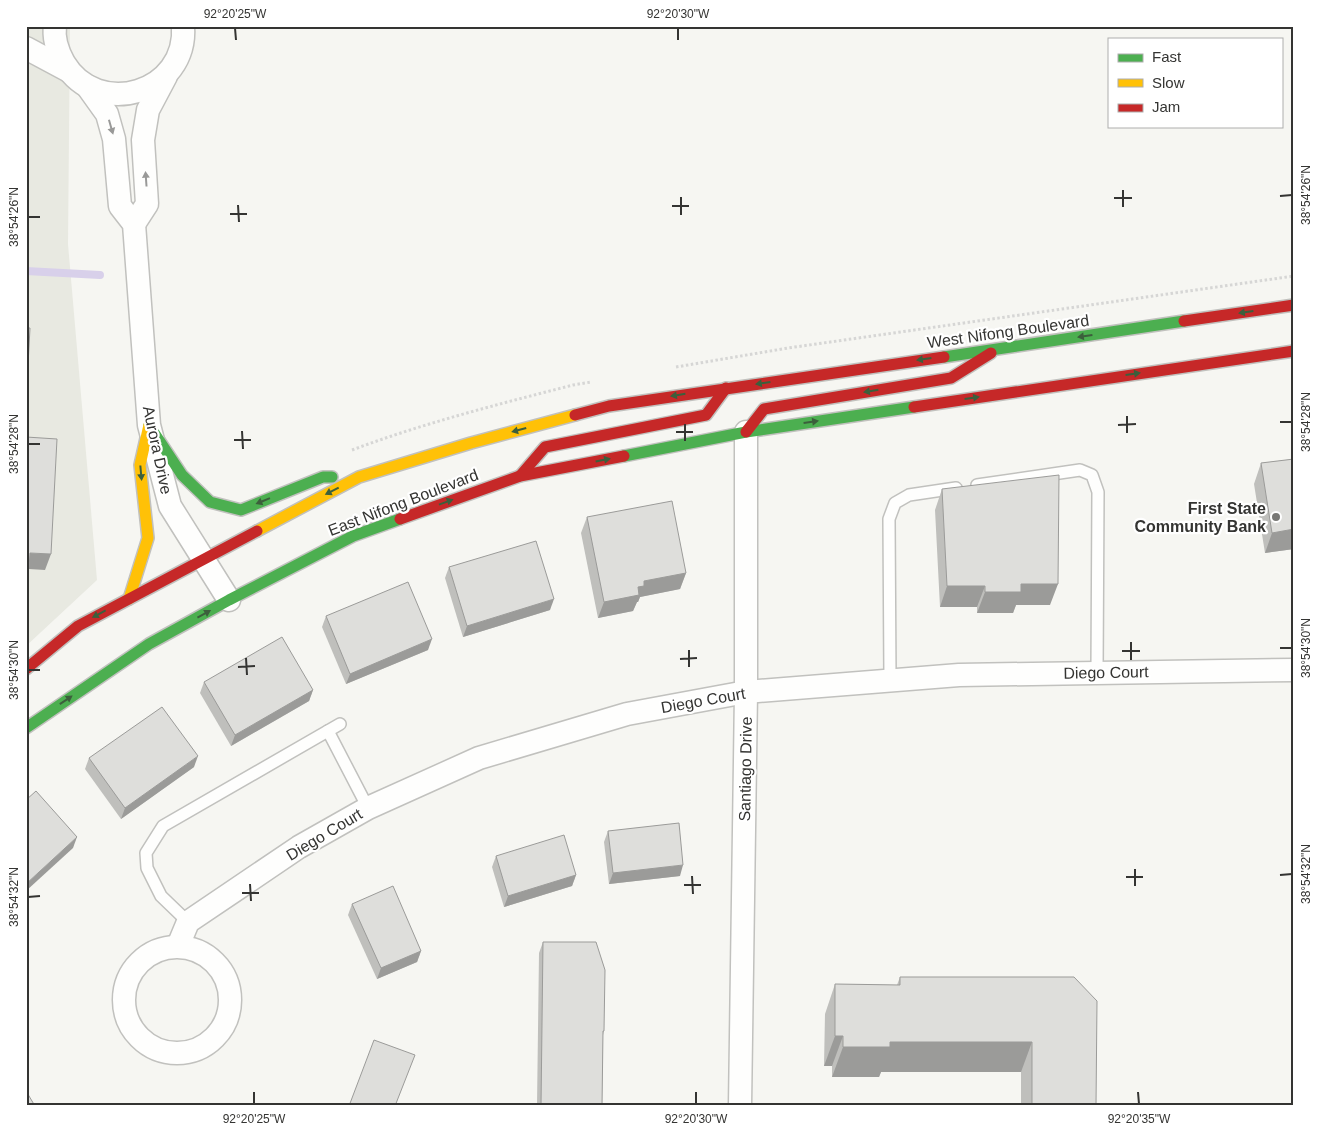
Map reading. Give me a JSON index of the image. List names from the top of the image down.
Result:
{
  "streets": {
    "main road": ["West Nifong Boulevard", "East Nifong Boulevard"],
    "street": ["Aurora Drive", "Diego Court", "Santiago Drive"]
  },
  "crossings": [
    ["West Nifong Boulevard", "East Nifong Boulevard"],
    ["Aurora Drive", "East Nifong Boulevard"],
    ["East Nifong Boulevard", "Santiago Drive"],
    ["Diego Court", "Santiago Drive"]
  ],
  "places": ["First State Community Bank"],
  "legend": ["Fast", "Slow", "Jam"],
  "coordinates": [
    "92°20'25\"W",
    "92°20'30\"W",
    "38°54'26\"N",
    "38°54'28\"N",
    "38°54'30\"N",
    "38°54'32\"N",
    "92°20'35\"W"
  ]
}
